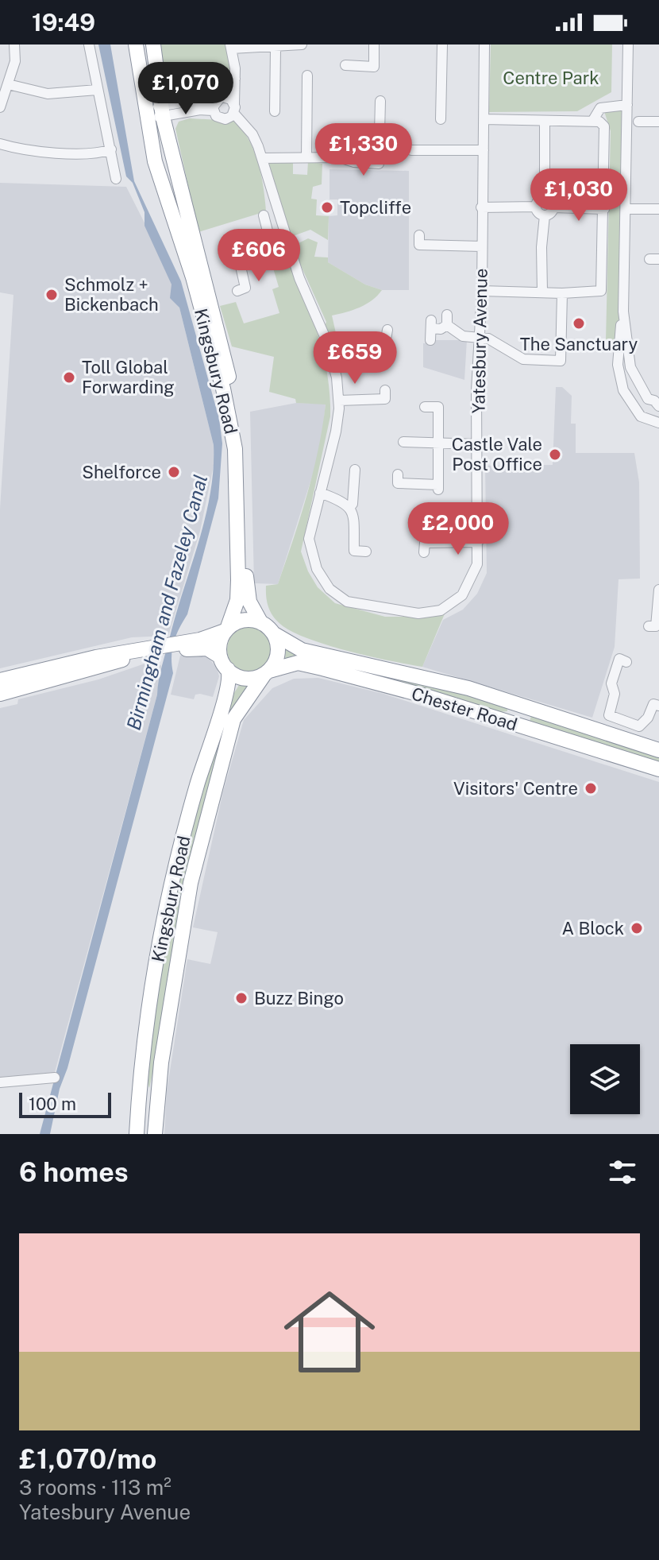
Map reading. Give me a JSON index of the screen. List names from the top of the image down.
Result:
{
  "streets": {
    "highway": ["Kingsbury Road", "Chester Road"],
    "street": ["Yatesbury Avenue"]
  },
  "crossings": [
    ["Kingsbury Road", "Chester Road"]
  ],
  "water": ["Birmingham and Fazeley Canal"],
  "parks": ["Centre Park"],
  "places": [
    "Topcliffe",
    "Schmolz + Bickenbach",
    "The Sanctuary",
    "Toll Global Forwarding",
    "Castle Vale Post Office",
    "Shelforce",
    "Visitors' Centre",
    "A Block",
    "Buzz Bingo"
  ],
  "scale_bar": "100 m",
  "page": {
    "status": "19:49",
    "price": [
      "£1,070",
      "£1,330",
      "£1,030",
      "£606",
      "£659",
      "£2,000"
    ],
    "scale": "100 m",
    "heading": "6 homes",
    "list": [
      {
        "name": "£1,070/mo",
        "note": "3 rooms · 113 m² · Yatesbury Avenue"
      }
    ]
  }
}
